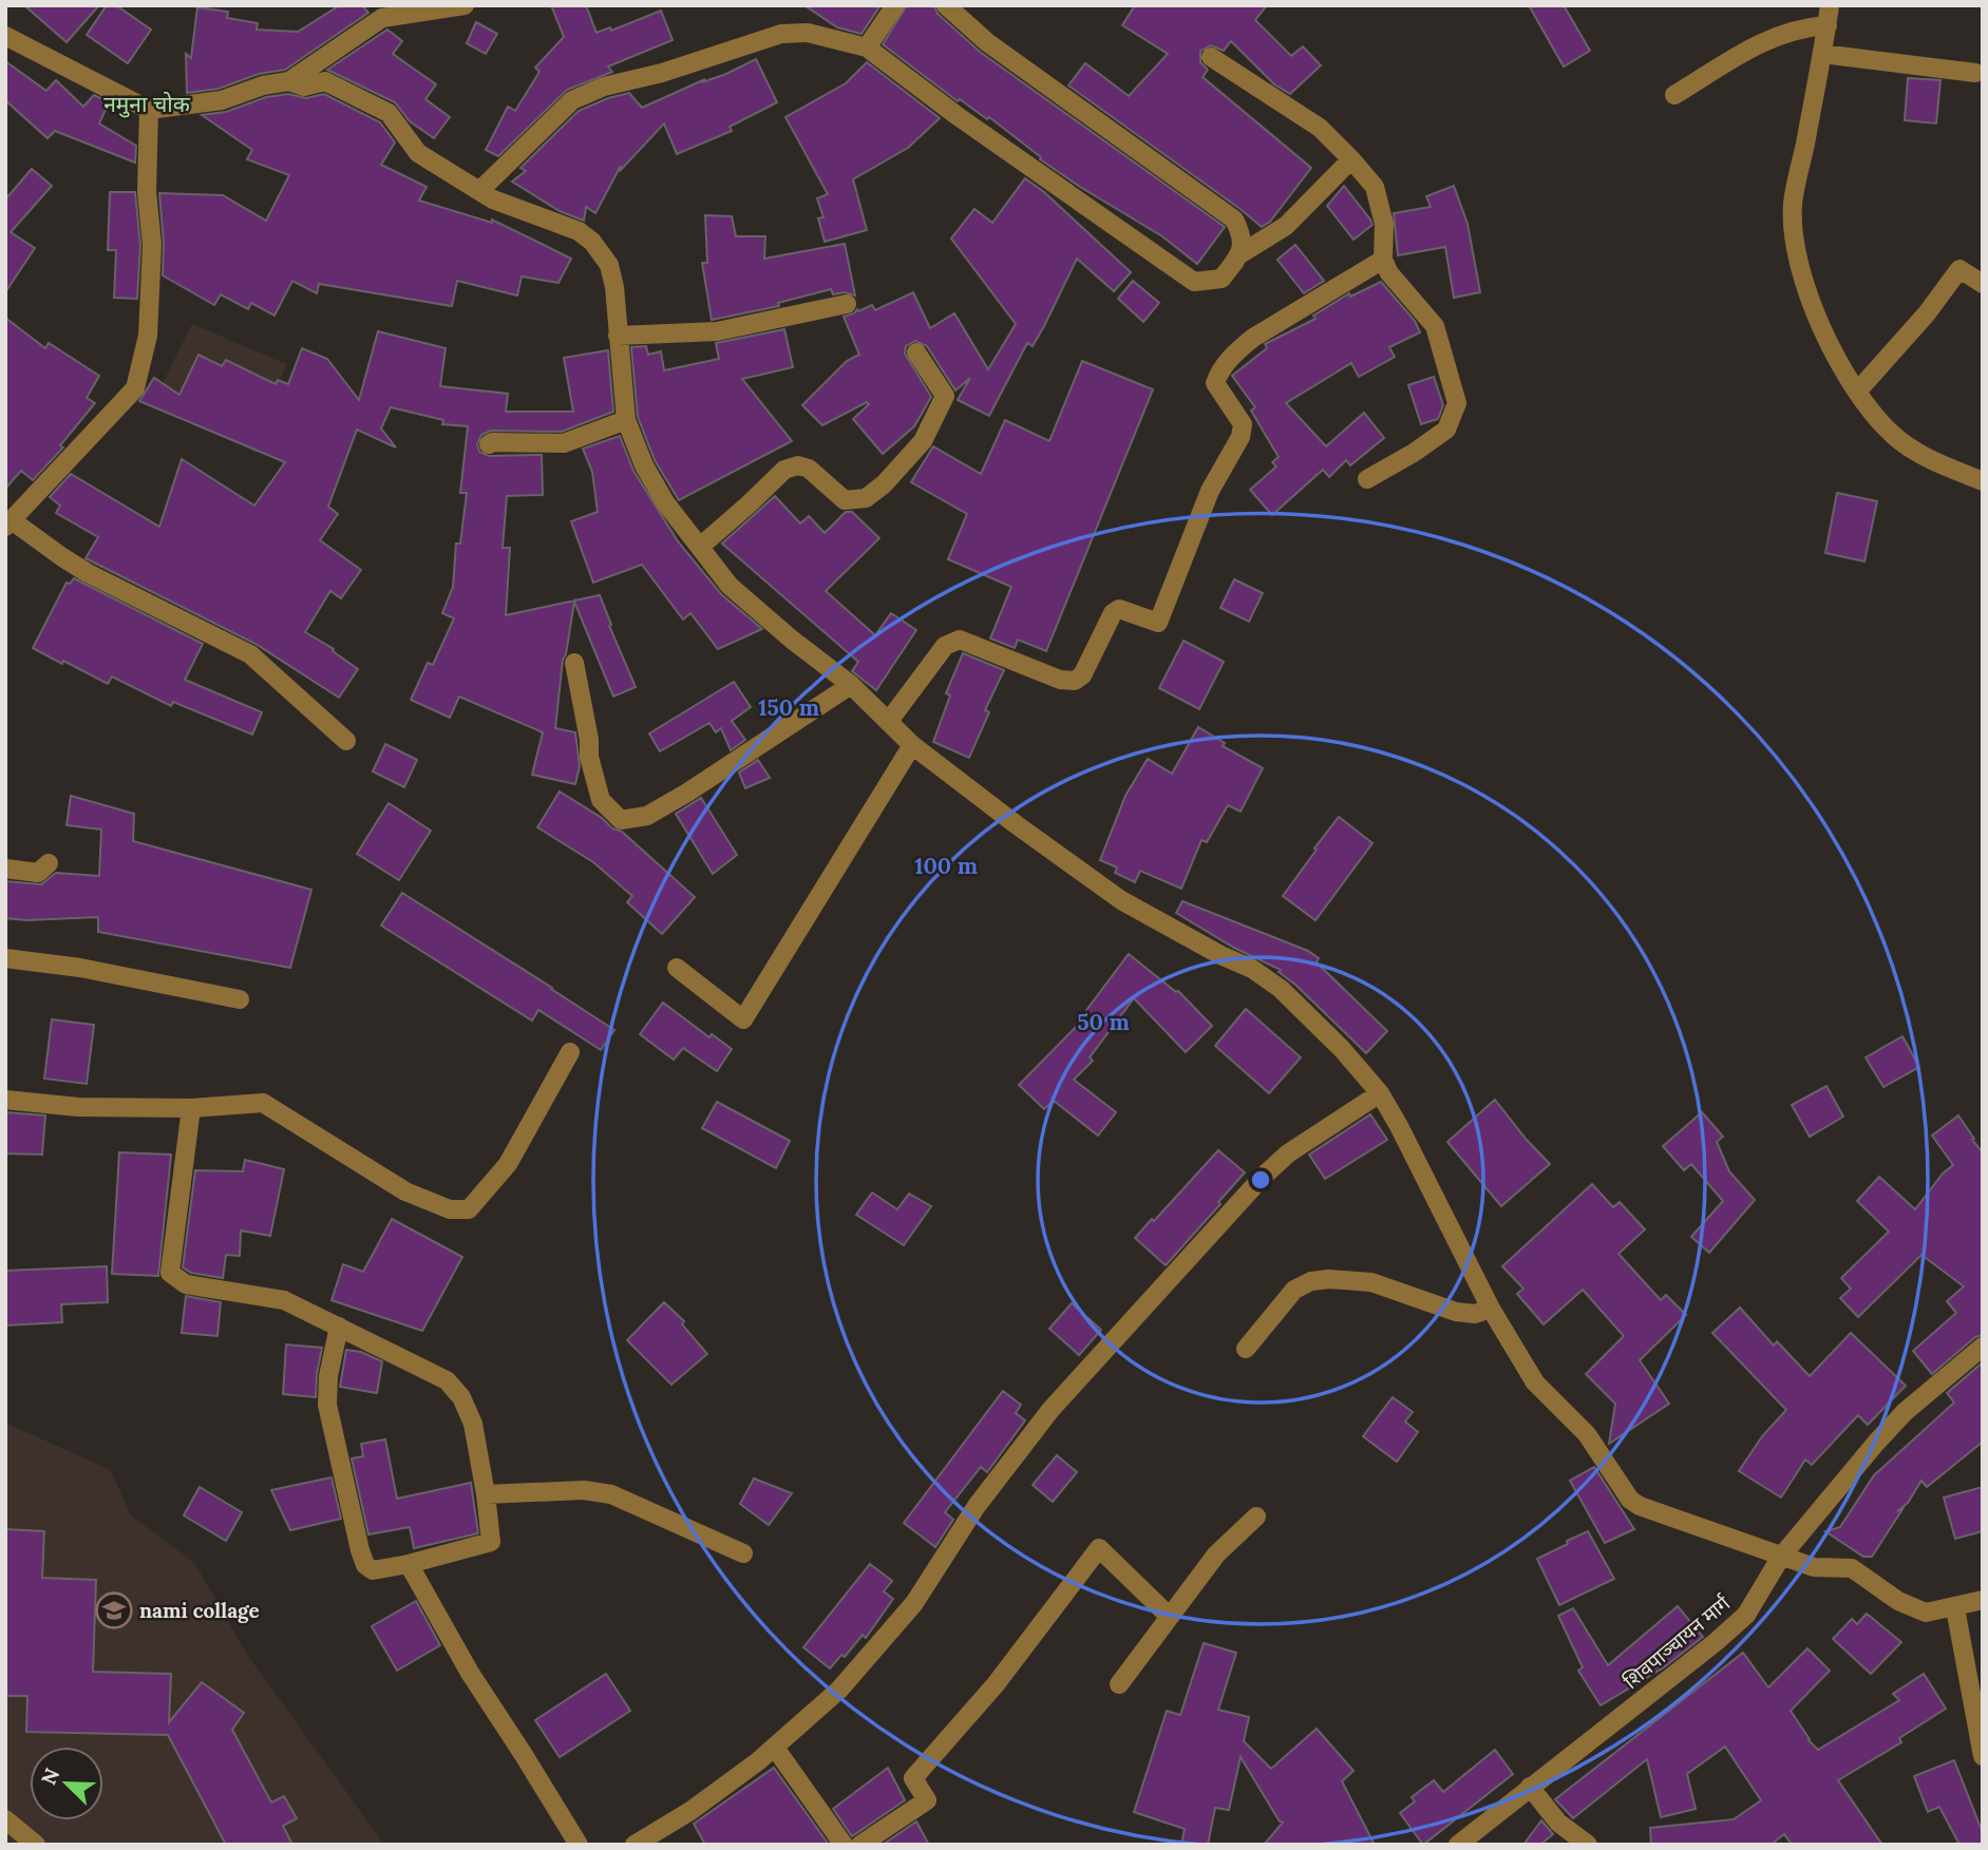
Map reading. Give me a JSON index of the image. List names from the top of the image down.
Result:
{
  "streets": {
    "street": ["शिवपाञ्चायन मार्ग"]
  },
  "districts": ["नमुना चोक"],
  "places": {
    "school or university": ["nami collage"]
  },
  "north": "top left",
  "rings": ["150 m", "100 m", "50 m"]
}
